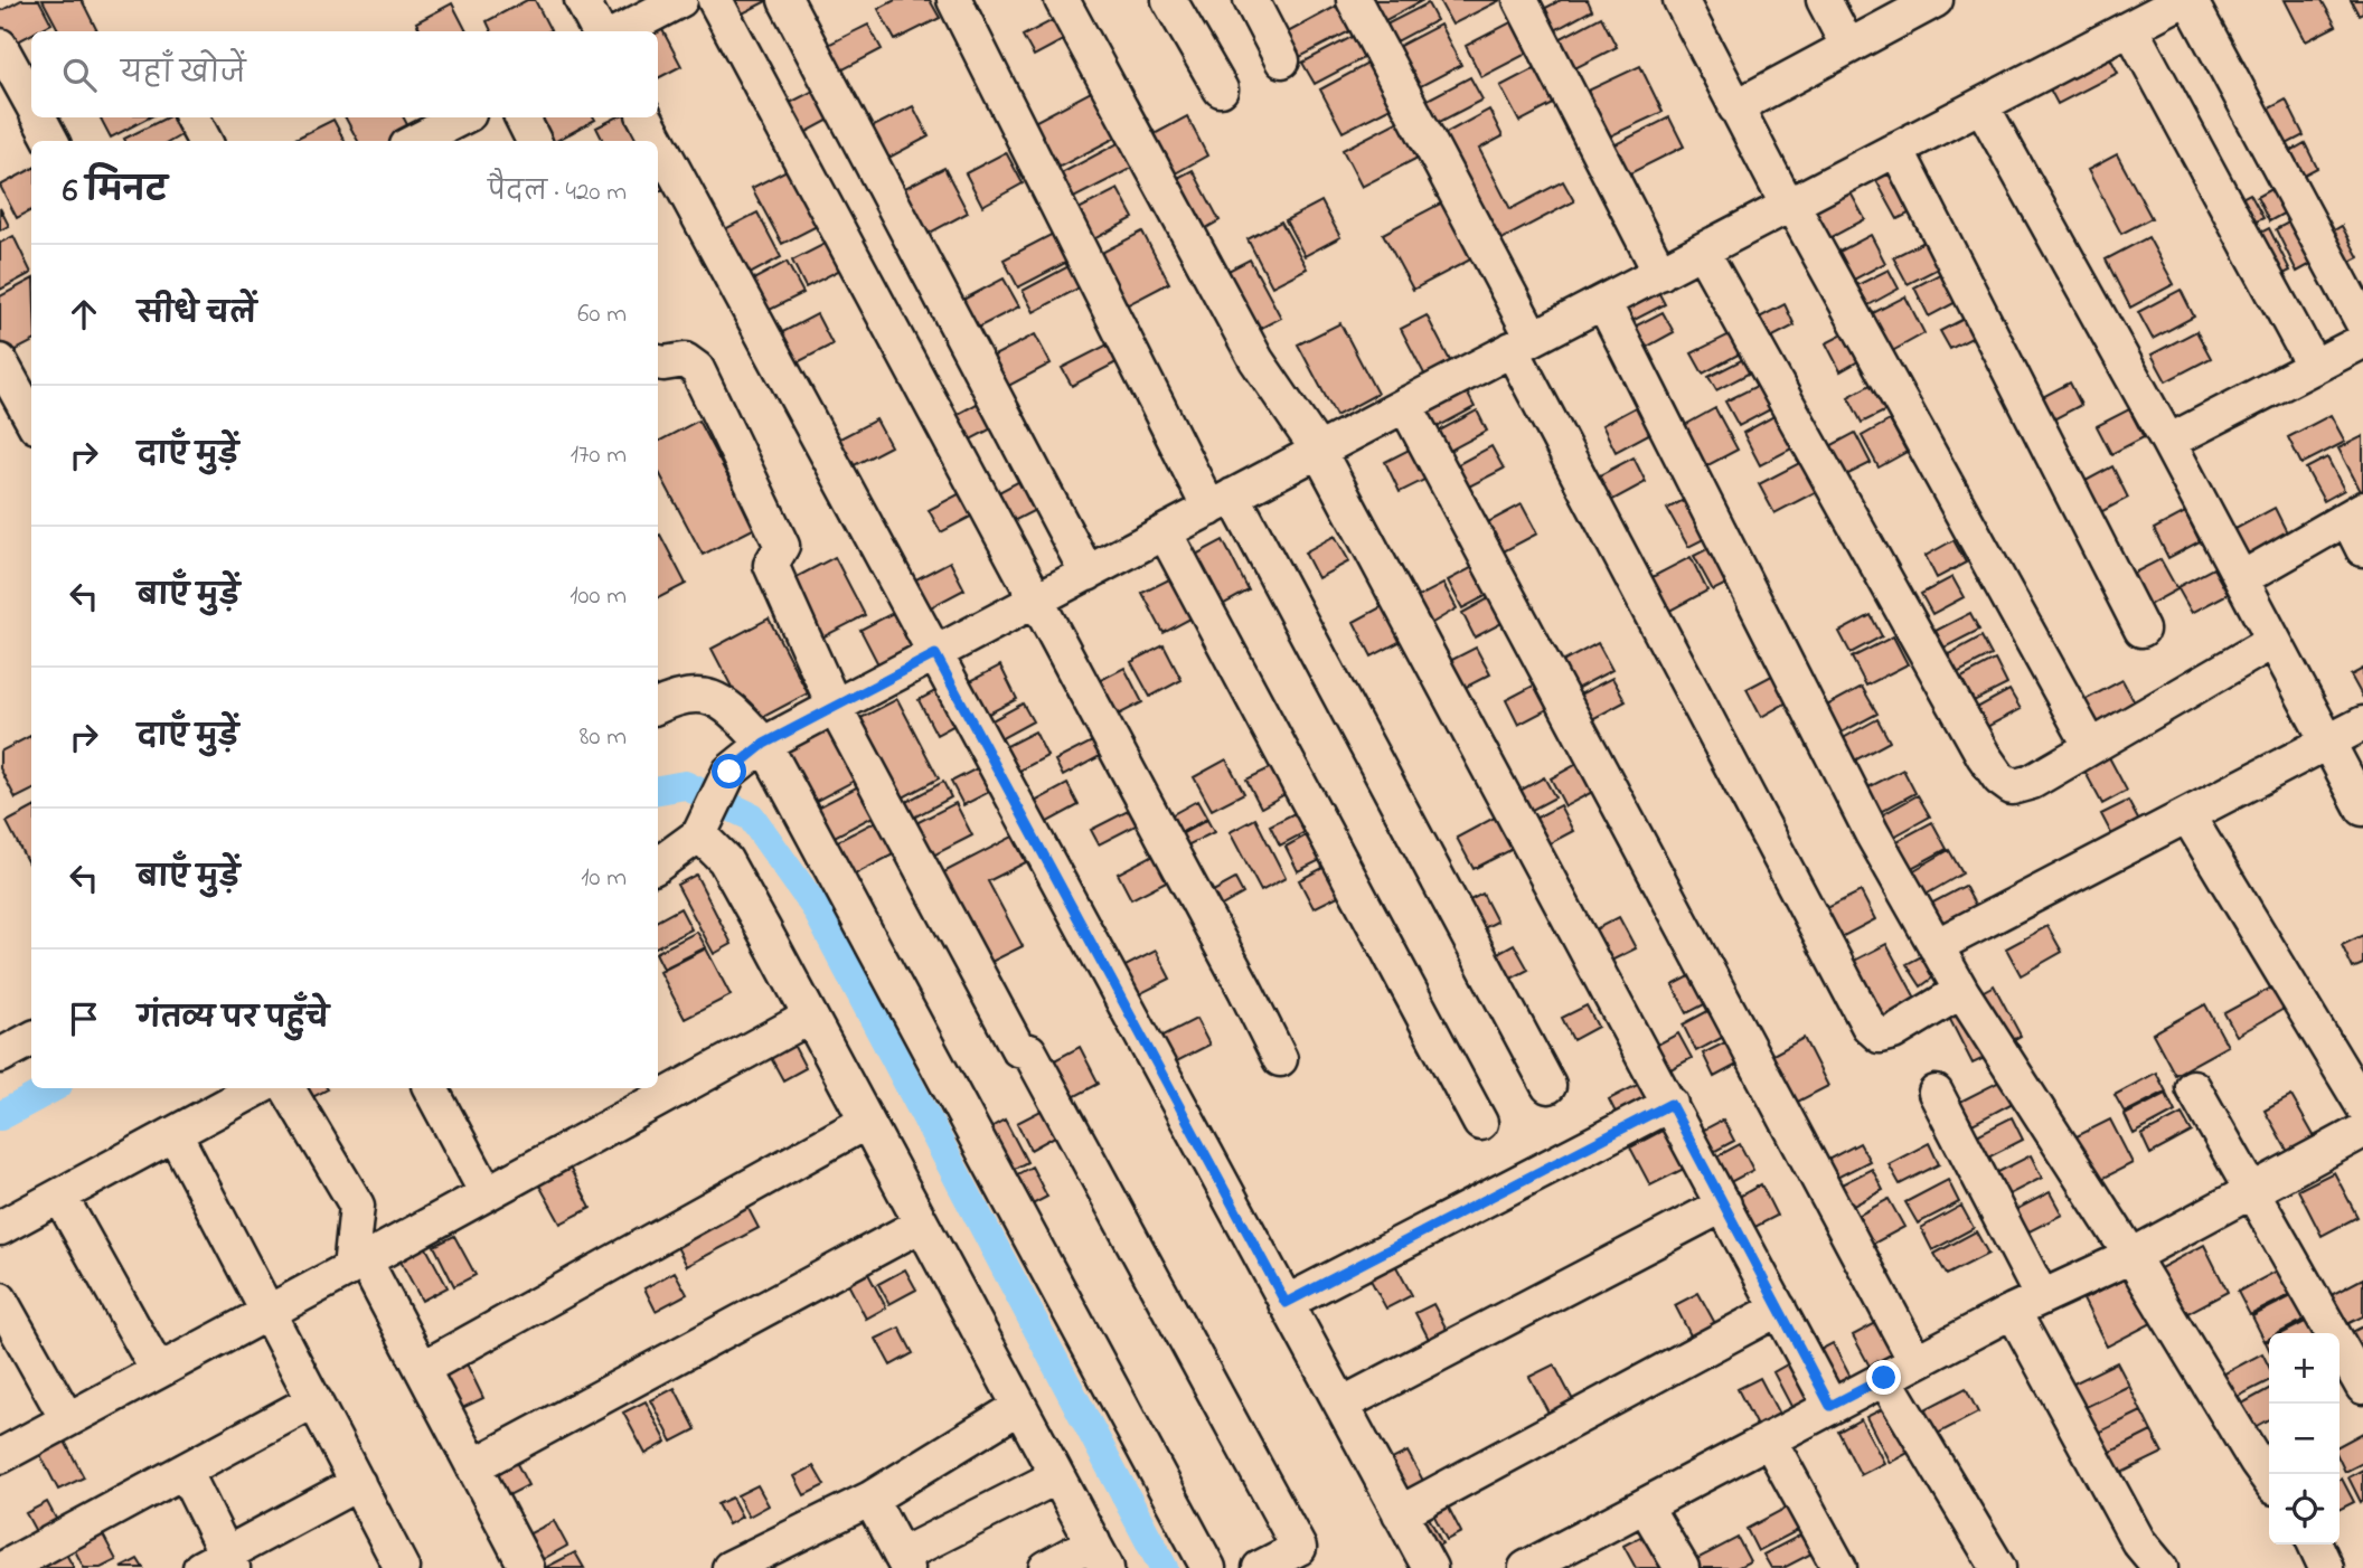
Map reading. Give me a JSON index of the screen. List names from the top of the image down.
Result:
{
  "page": {
    "search": "यहाँ खोजें",
    "heading": ["6 मिनट", "पैदल · 420 m"],
    "list": [
      ["सीधे चलें", "60 m"],
      ["दाएँ मुड़ें", "170 m"],
      ["बाएँ मुड़ें", "100 m"],
      ["दाएँ मुड़ें", "80 m"],
      ["बाएँ मुड़ें", "10 m"],
      "गंतव्य पर पहुँचे"
    ],
    "map_buttons": ["+", "−"]
  }
}
